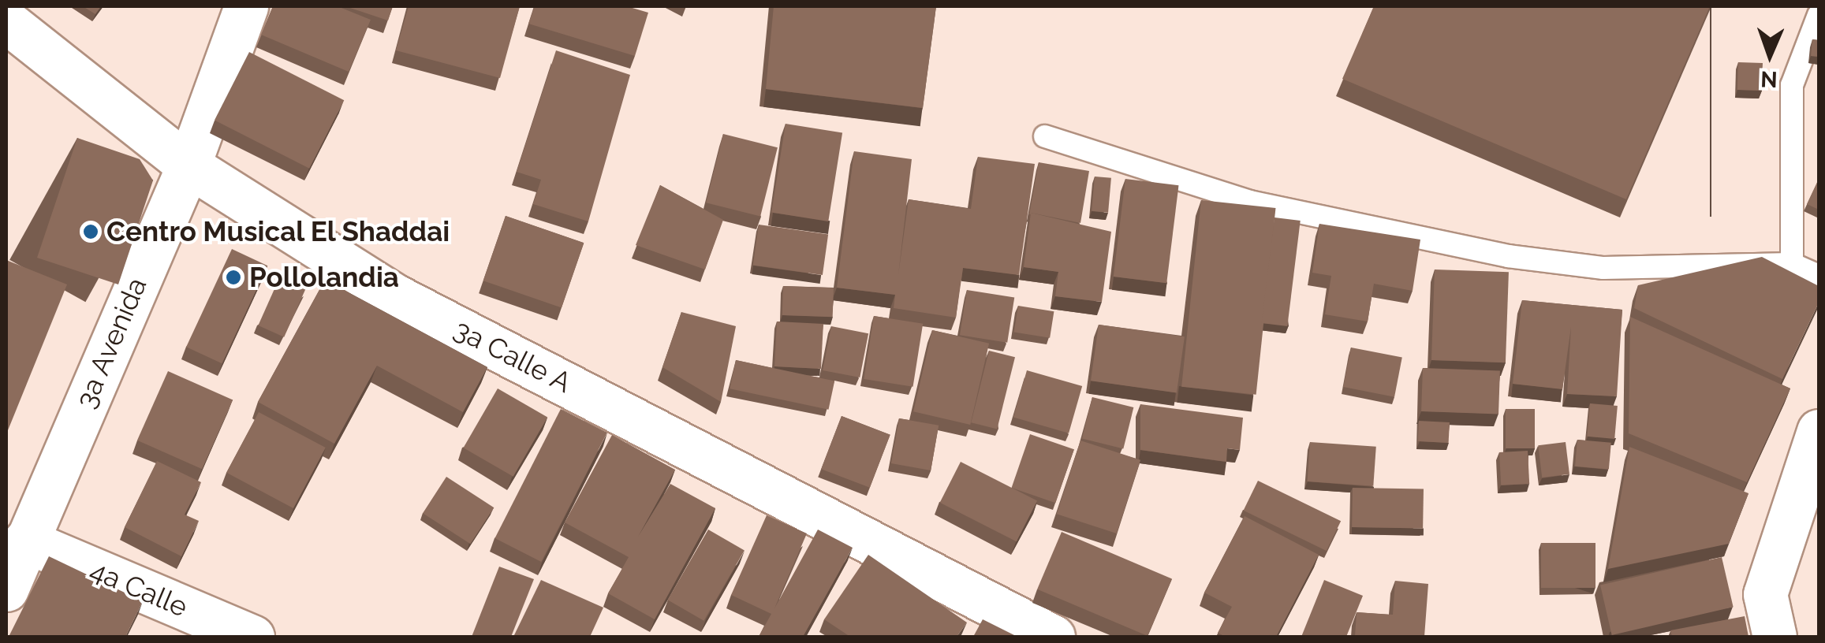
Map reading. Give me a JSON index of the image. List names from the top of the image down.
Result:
{
  "streets": {
    "street": ["3a Avenida", "3a Calle A", "4a Calle"]
  },
  "crossings": [
    ["3a Avenida", "3a Calle A"],
    ["3a Avenida", "4a Calle"]
  ],
  "places": ["Centro Musical El Shaddai", "Pollolandia"],
  "north": "bottom"
}
